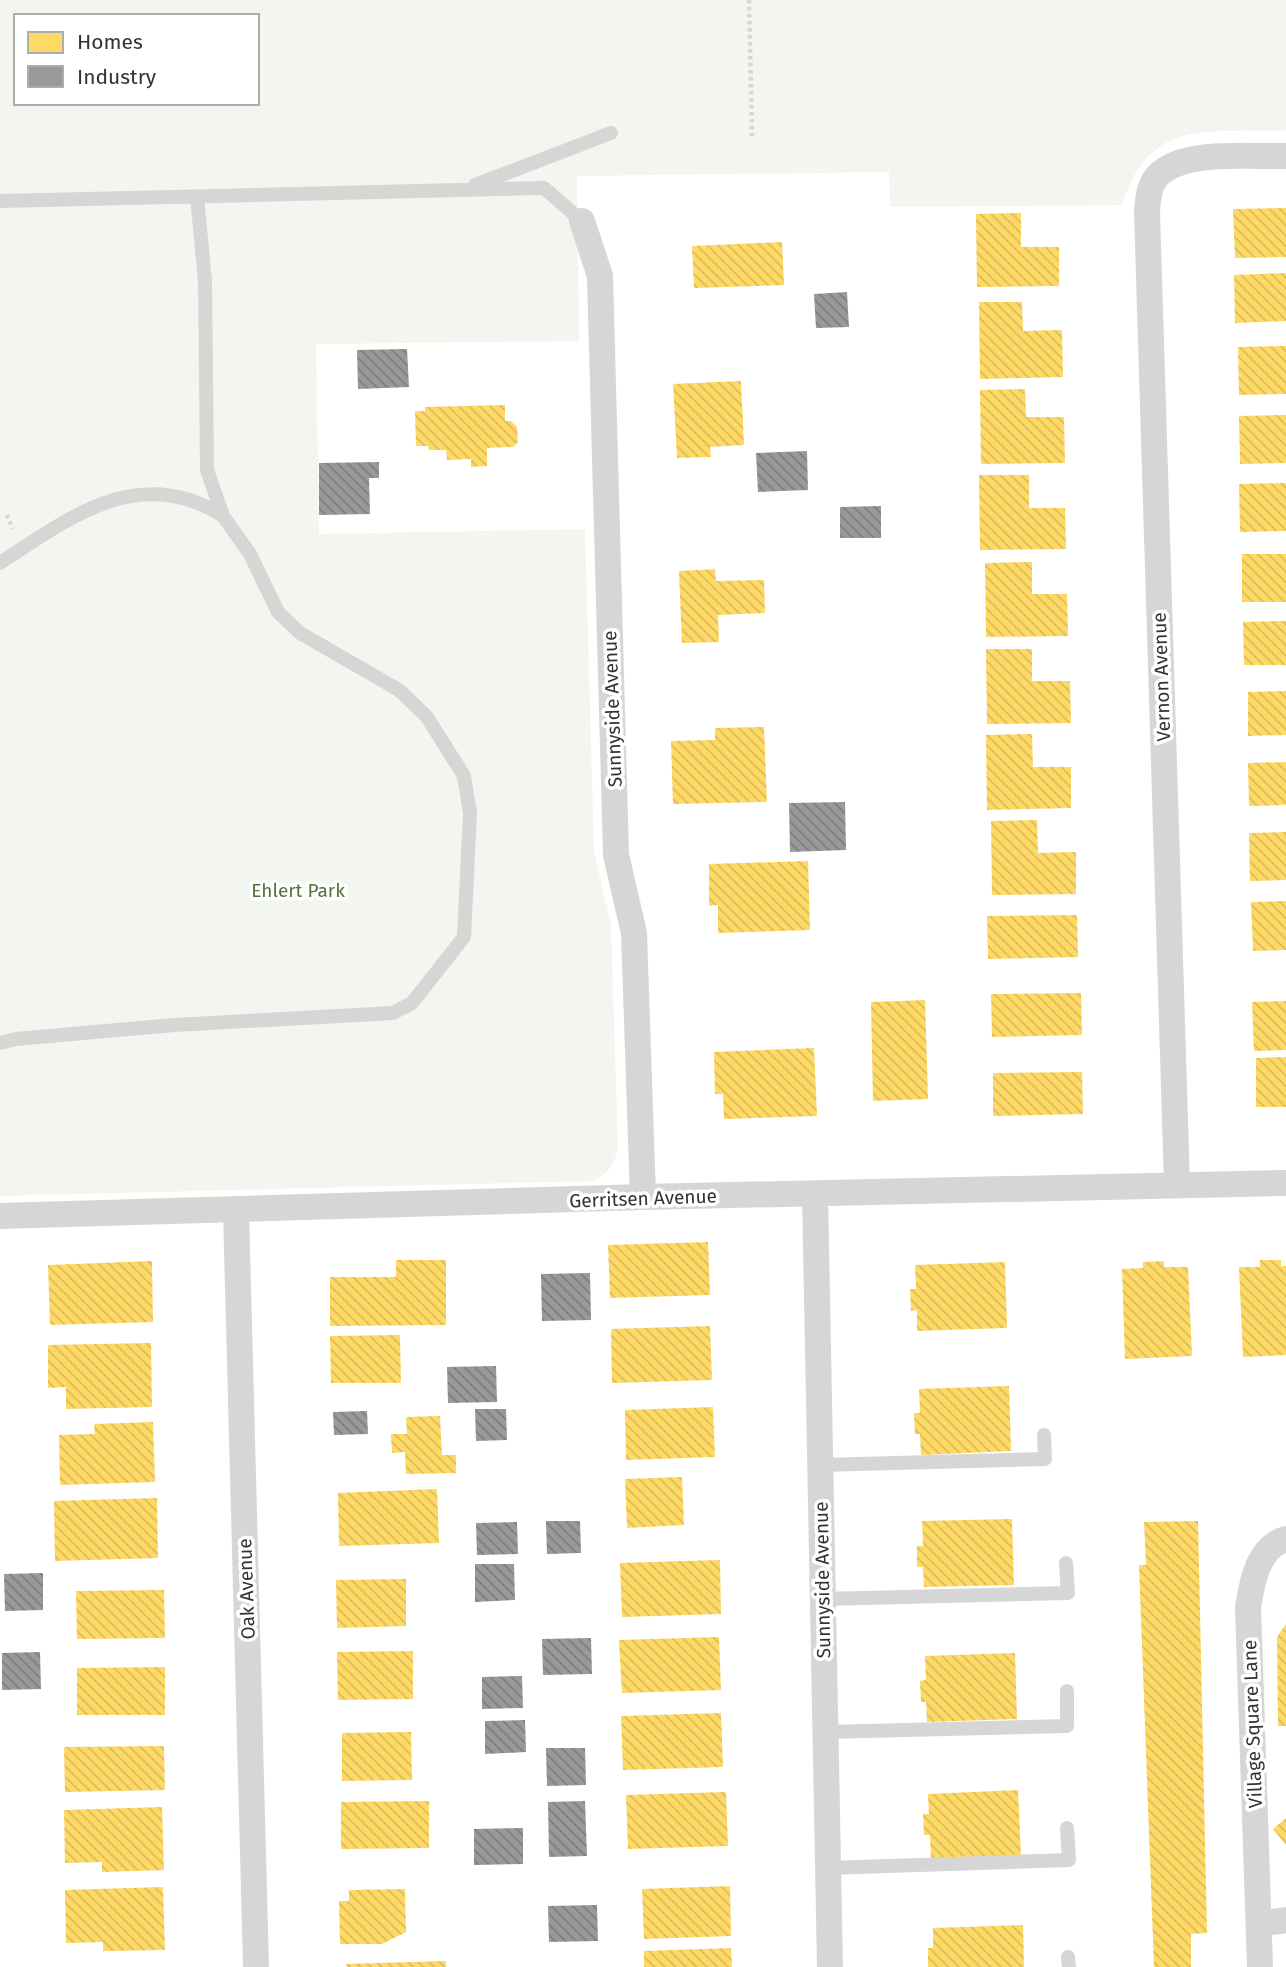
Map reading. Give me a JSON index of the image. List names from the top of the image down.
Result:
{
  "streets": {
    "street": [
      "Vernon Avenue",
      "Sunnyside Avenue",
      "Gerritsen Avenue",
      "Oak Avenue",
      "Village Square Lane"
    ]
  },
  "crossings": [
    ["Vernon Avenue", "Gerritsen Avenue"],
    ["Sunnyside Avenue", "Gerritsen Avenue"],
    ["Gerritsen Avenue", "Oak Avenue"]
  ],
  "parks": ["Ehlert Park"],
  "legend": ["Homes", "Industry"]
}
